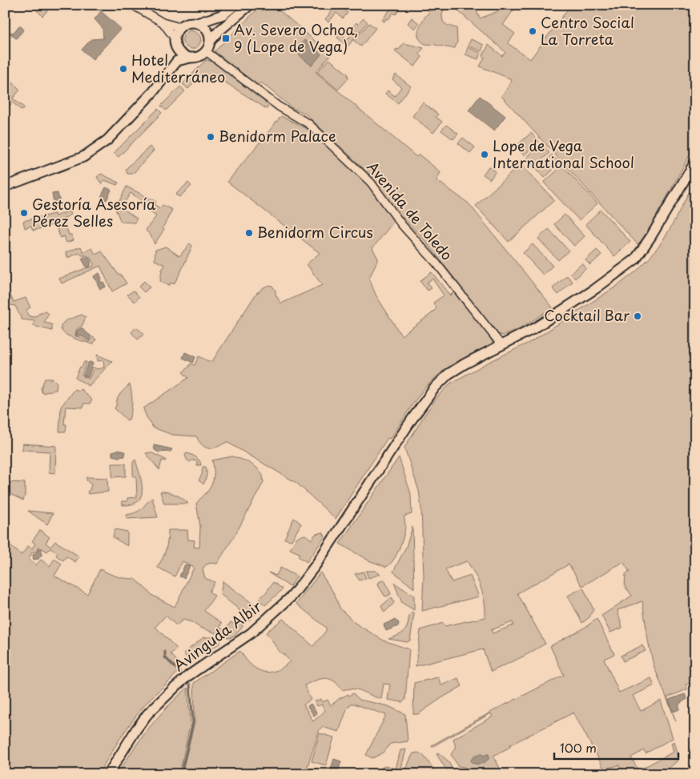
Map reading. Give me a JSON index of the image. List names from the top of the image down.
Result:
{
  "streets": {
    "street": ["Avenida de Toledo", "Avinguda Albir"]
  },
  "crossings": [
    ["Avenida de Toledo", "Avinguda Albir"]
  ],
  "places": {
    "other": [
      "Centro Social La Torreta",
      "Hotel Mediterráneo",
      "Benidorm Palace",
      "Lope de Vega International School",
      "Gestoría Asesoría Pérez Selles",
      "Benidorm Circus",
      "Cocktail Bar"
    ],
    "transit": ["Av. Severo Ochoa, 9 (Lope de Vega)"]
  },
  "scale_bar": "100 m"
}
